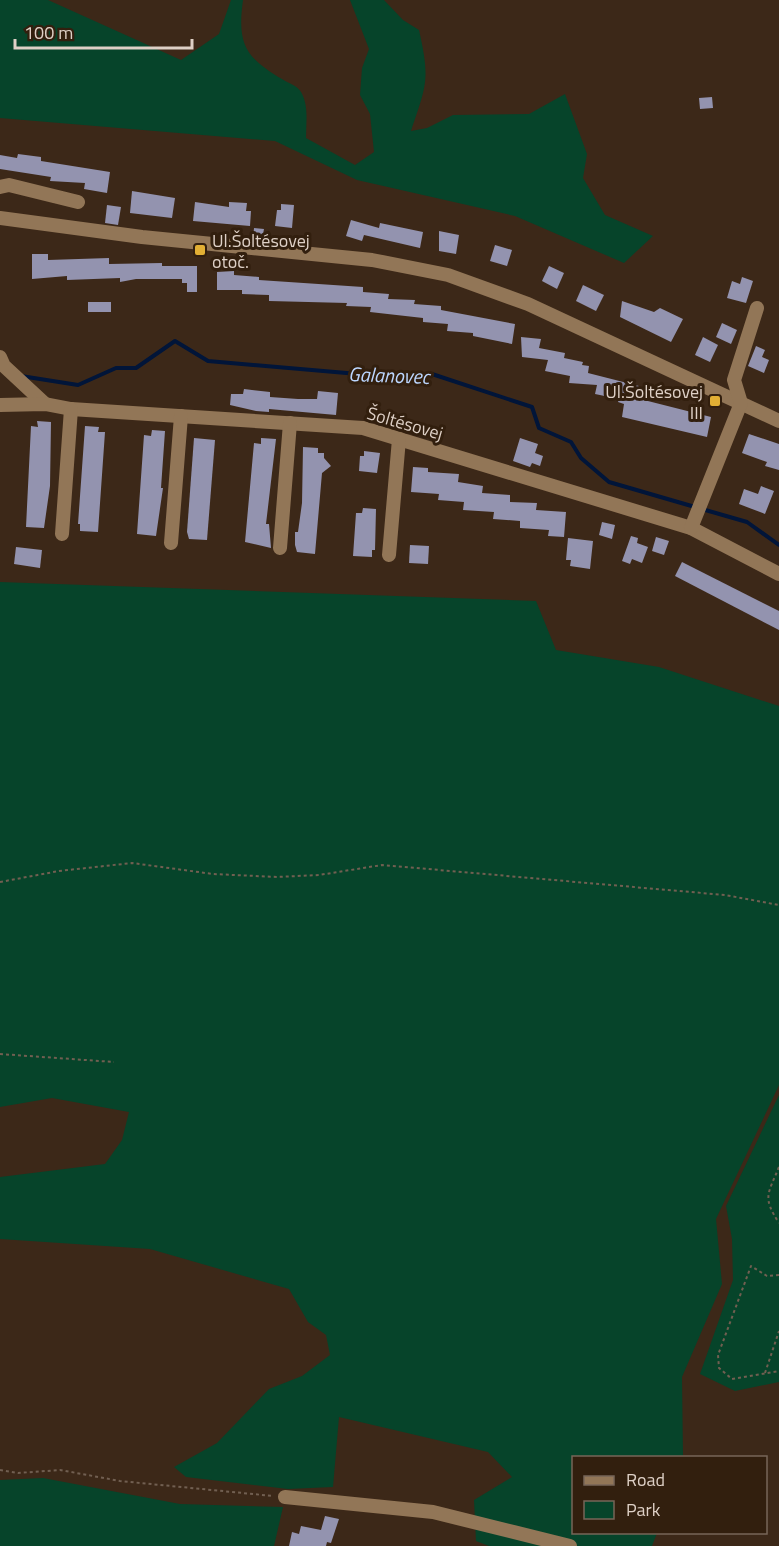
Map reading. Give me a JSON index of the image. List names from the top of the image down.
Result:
{
  "streets": {
    "street": ["Šoltésovej"]
  },
  "water": ["Galanovec"],
  "places": {
    "transit": ["Ul.Šoltésovej otoč.", "Ul.Šoltésovej III"]
  },
  "legend": ["Road", "Park"],
  "scale_bar": "100 m"
}
